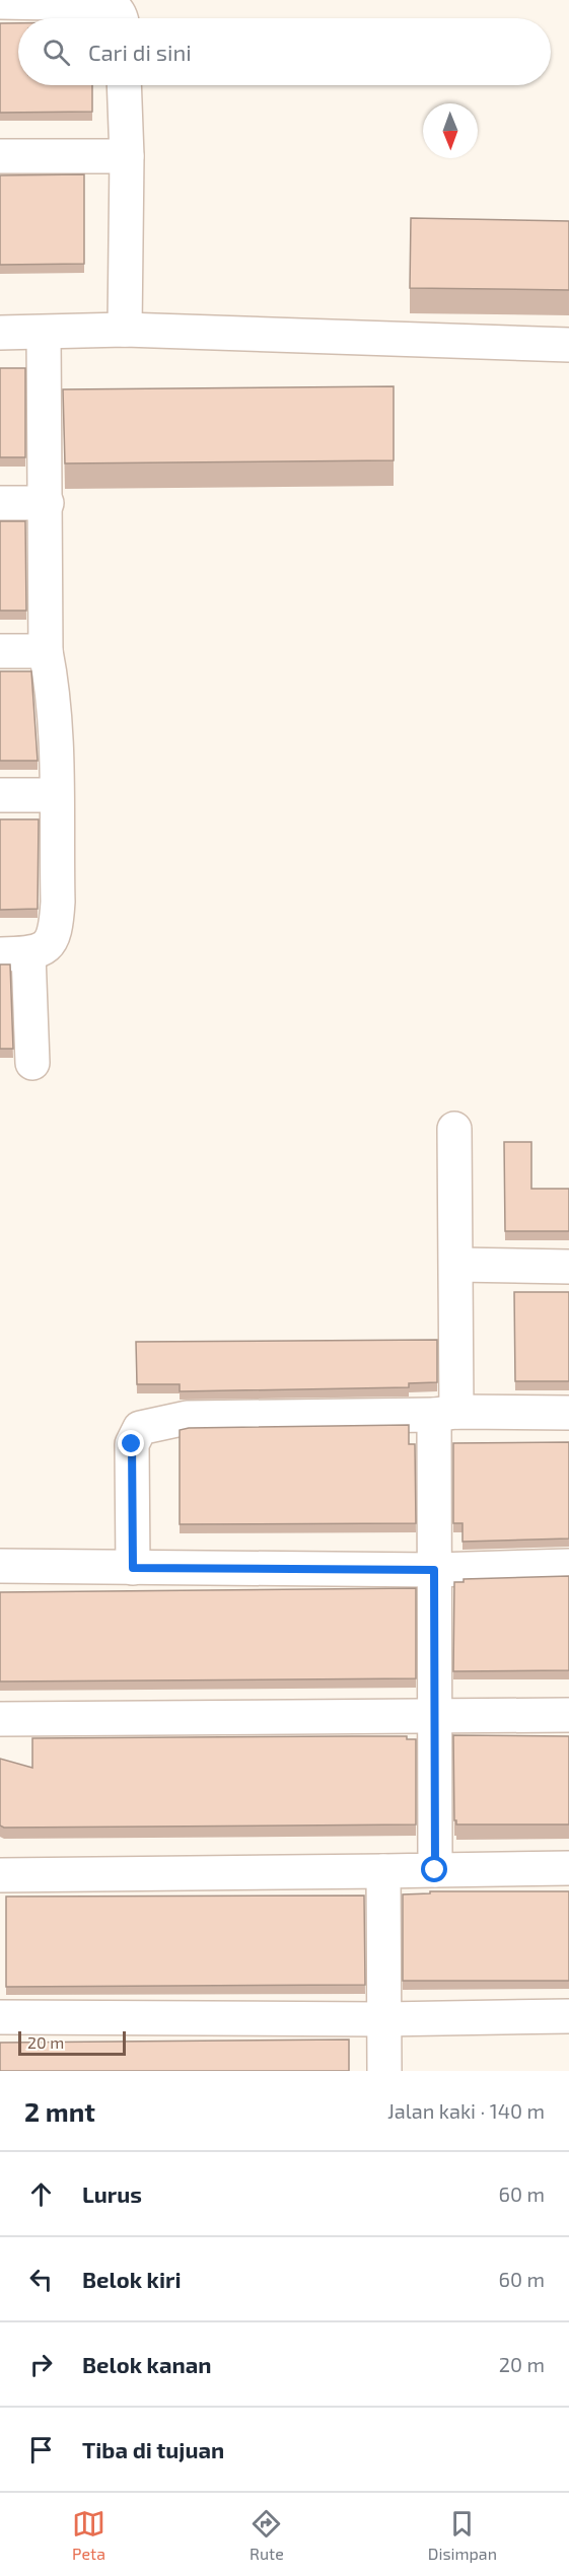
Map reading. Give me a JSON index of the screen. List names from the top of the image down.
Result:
{
  "scale_bar": "20 m",
  "north": "bottom",
  "page": {
    "search": "Cari di sini",
    "scale": "20 m",
    "heading": ["2 mnt", "Jalan kaki · 140 m"],
    "list": [
      ["Lurus", "60 m"],
      ["Belok kiri", "60 m"],
      ["Belok kanan", "20 m"],
      "Tiba di tujuan"
    ],
    "nav": ["Peta", "Rute", "Disimpan"]
  }
}
